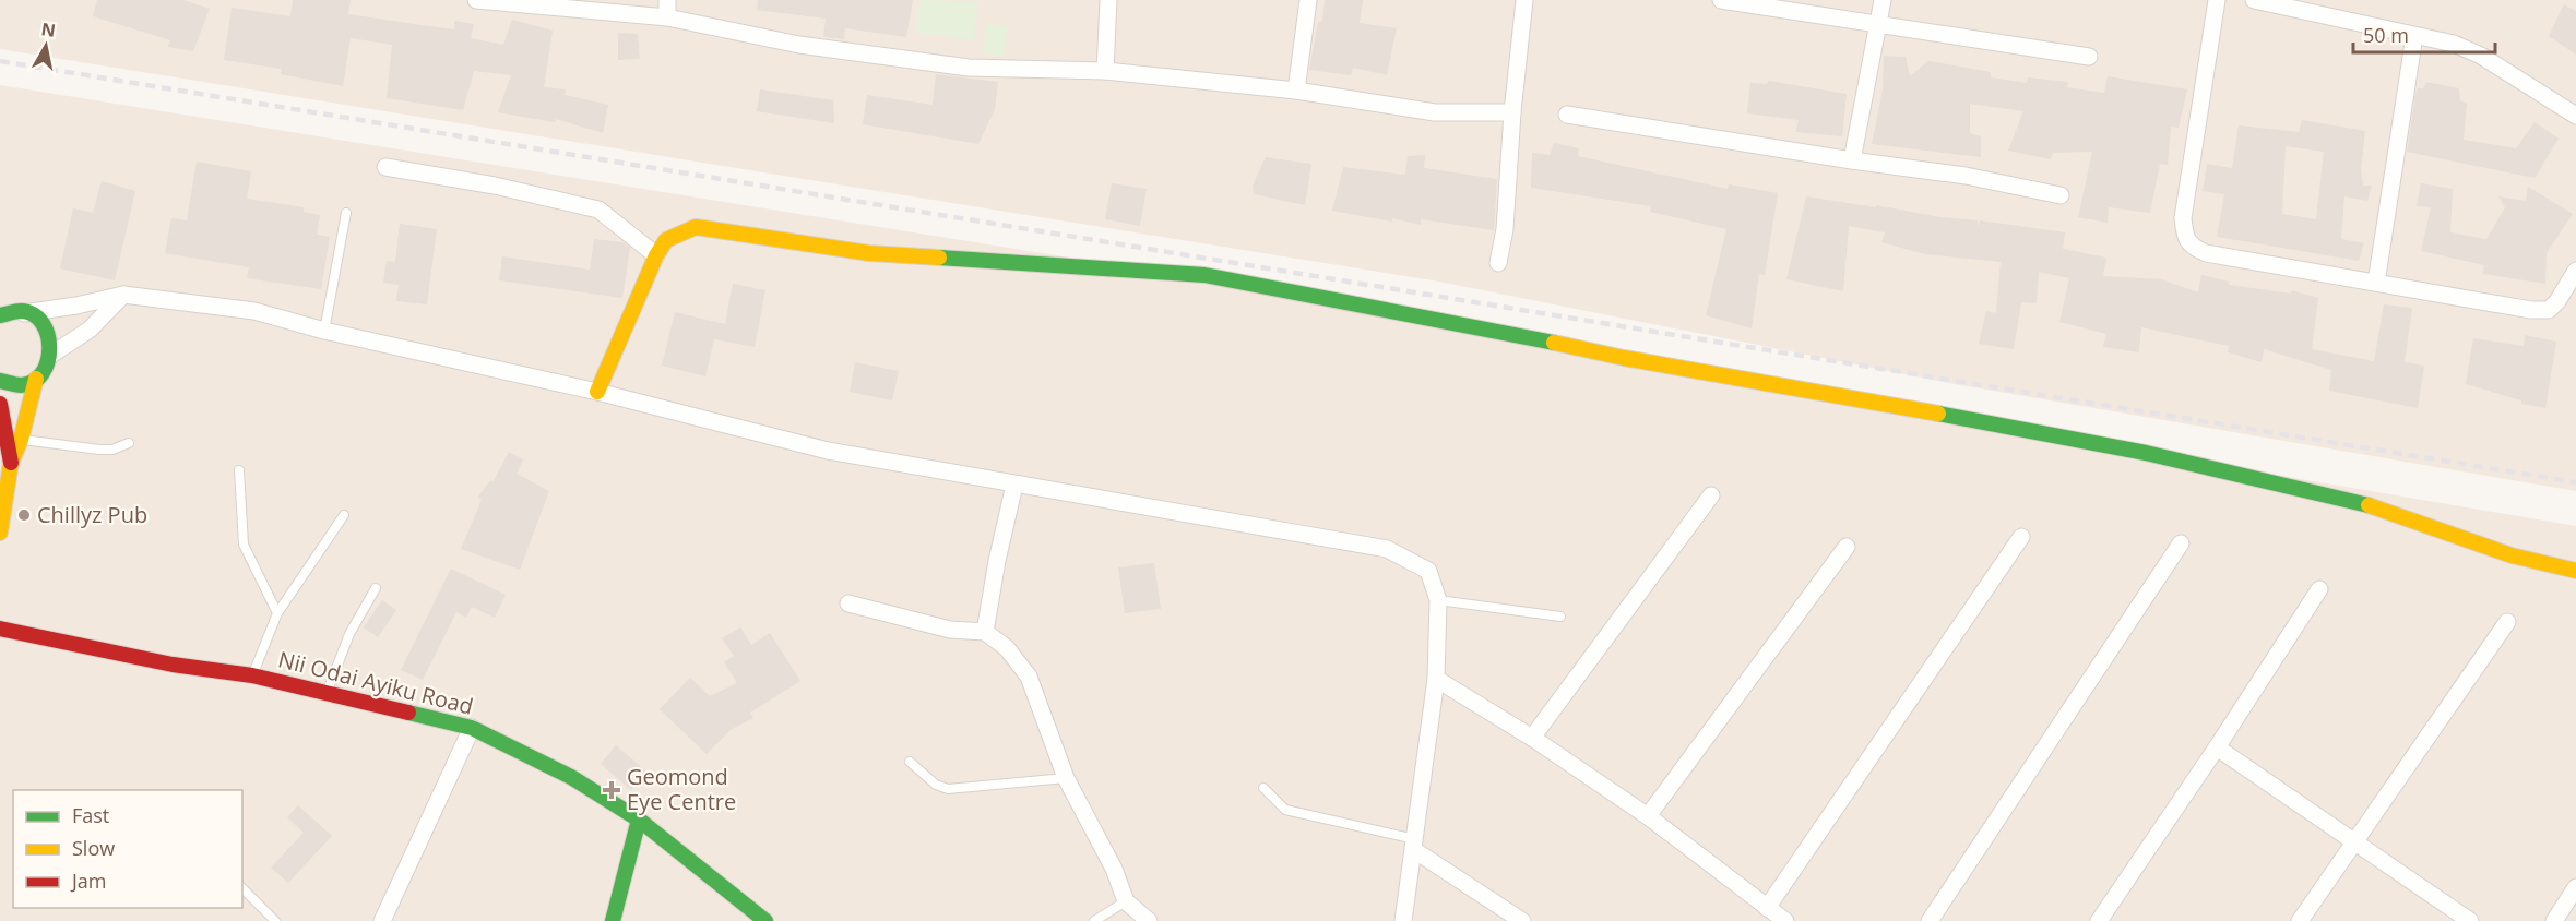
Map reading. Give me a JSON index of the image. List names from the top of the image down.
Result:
{
  "streets": {
    "street": ["Nii Odai Ayiku Road"]
  },
  "places": {
    "other": ["Chillyz Pub"],
    "health": ["Geomond Eye Centre"]
  },
  "legend": ["Fast", "Slow", "Jam"],
  "scale_bar": "50 m",
  "north": "top"
}
